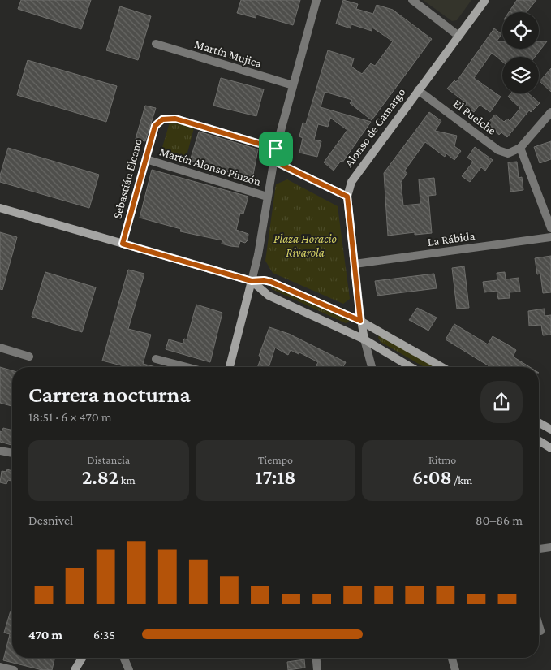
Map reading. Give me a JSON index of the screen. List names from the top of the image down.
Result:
{
  "streets": {
    "street": [
      "Martín Mujica",
      "El Puelche",
      "Alonso de Camargo",
      "Martín Alonso Pinzón",
      "Sebastián Elcano",
      "La Rábida"
    ]
  },
  "crossings": [
    ["Martín Mujica", "Martín Alonso Pinzón"],
    ["El Puelche", "Alonso de Camargo"],
    ["Alonso de Camargo", "La Rábida"],
    ["Martín Alonso Pinzón", "Sebastián Elcano"]
  ],
  "parks": ["Plaza Horacio Rivarola"],
  "page": {
    "heading": ["Carrera nocturna", "18:51 · 6 × 470 m"],
    "stats": [
      ["Distancia", "2.82 km"],
      ["Tiempo", "17:18"],
      ["Ritmo", "6:08 /km"]
    ],
    "chart": ["Desnivel", "80–86 m"],
    "list": [
      {
        "name": "470 m",
        "note": "6:35"
      }
    ]
  }
}
